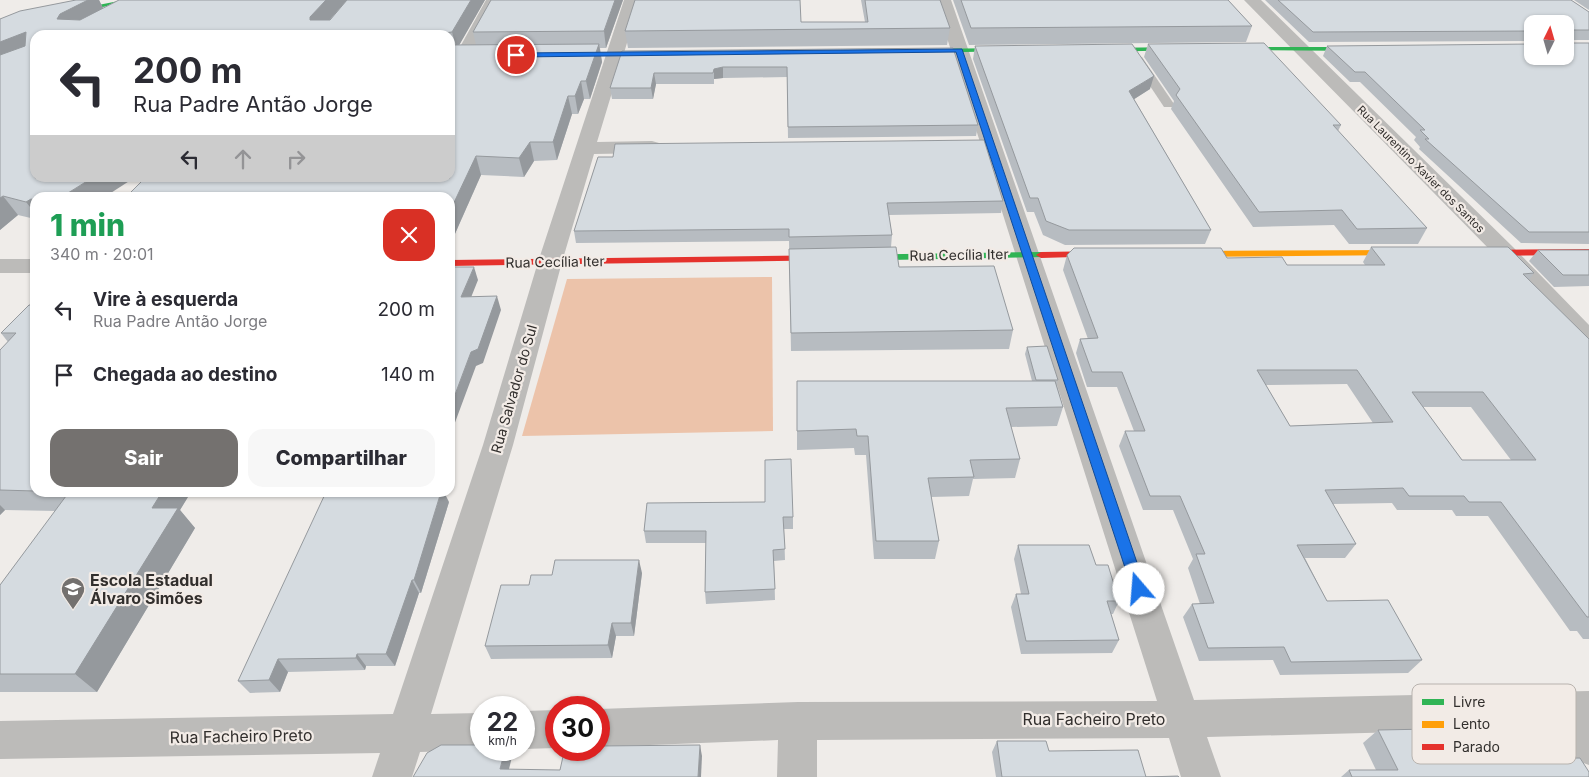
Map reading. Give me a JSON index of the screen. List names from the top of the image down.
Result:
{
  "streets": {
    "street": [
      "Rua Laurentino Xavier dos Santos",
      "Rua Cecília Iter",
      "Rua Salvador do Sul",
      "Rua Facheiro Preto"
    ]
  },
  "crossings": [
    ["Rua Cecília Iter", "Rua Salvador do Sul"],
    ["Rua Salvador do Sul", "Rua Facheiro Preto"]
  ],
  "places": {
    "school or university": ["Escola Estadual Álvaro Simões"]
  },
  "legend": ["Livre", "Lento", "Parado"],
  "north": "top",
  "page": {
    "turn": ["200 m", "Rua Padre Antão Jorge"],
    "heading": ["1 min", "340 m · 20:01"],
    "list": [
      {
        "name": "Vire à esquerda",
        "note": "Rua Padre Antão Jorge",
        "value": "200 m"
      },
      {
        "name": "Chegada ao destino",
        "value": "140 m"
      }
    ],
    "buttons": ["Sair", "Compartilhar"],
    "speed": "22 km/h",
    "limit": "30"
  }
}
